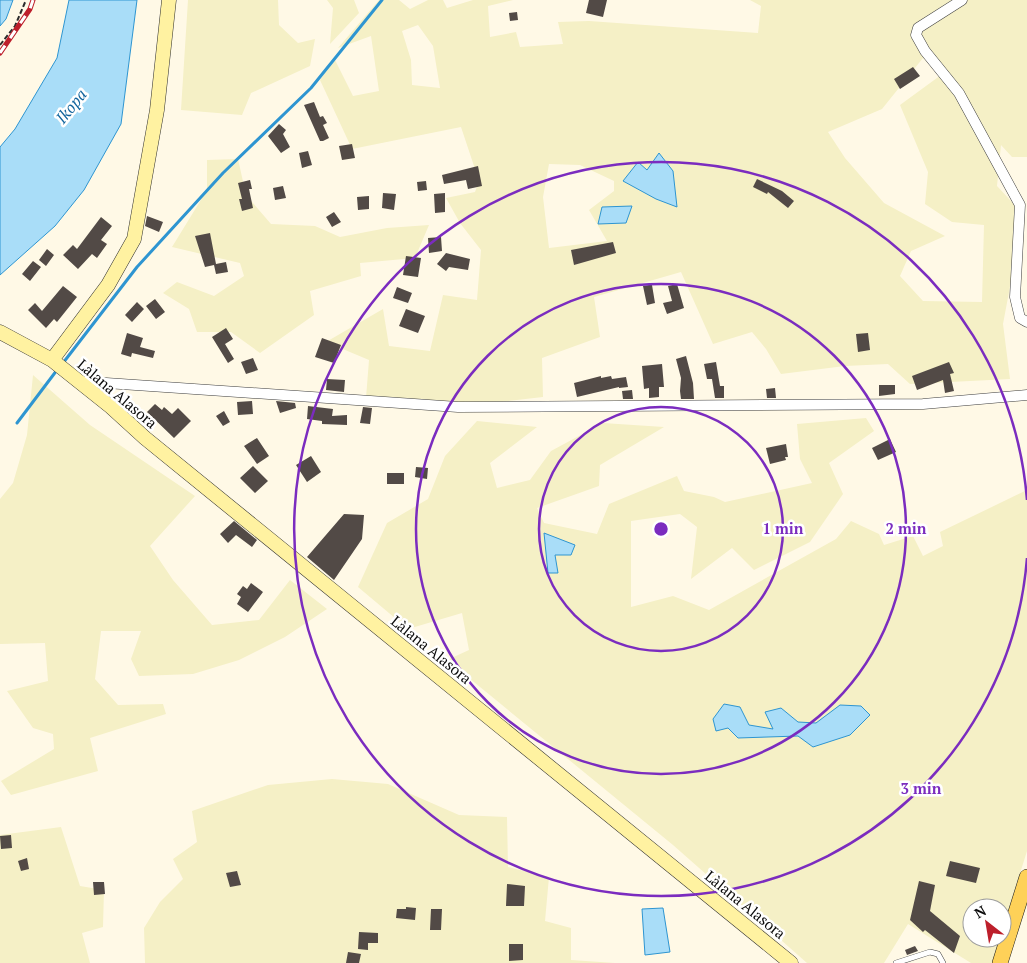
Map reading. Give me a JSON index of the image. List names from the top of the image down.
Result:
{
  "streets": {
    "street": ["Làlana Alasora"]
  },
  "water": ["Ikopa"],
  "north": "top left",
  "rings": ["1 min", "2 min", "3 min"]
}
